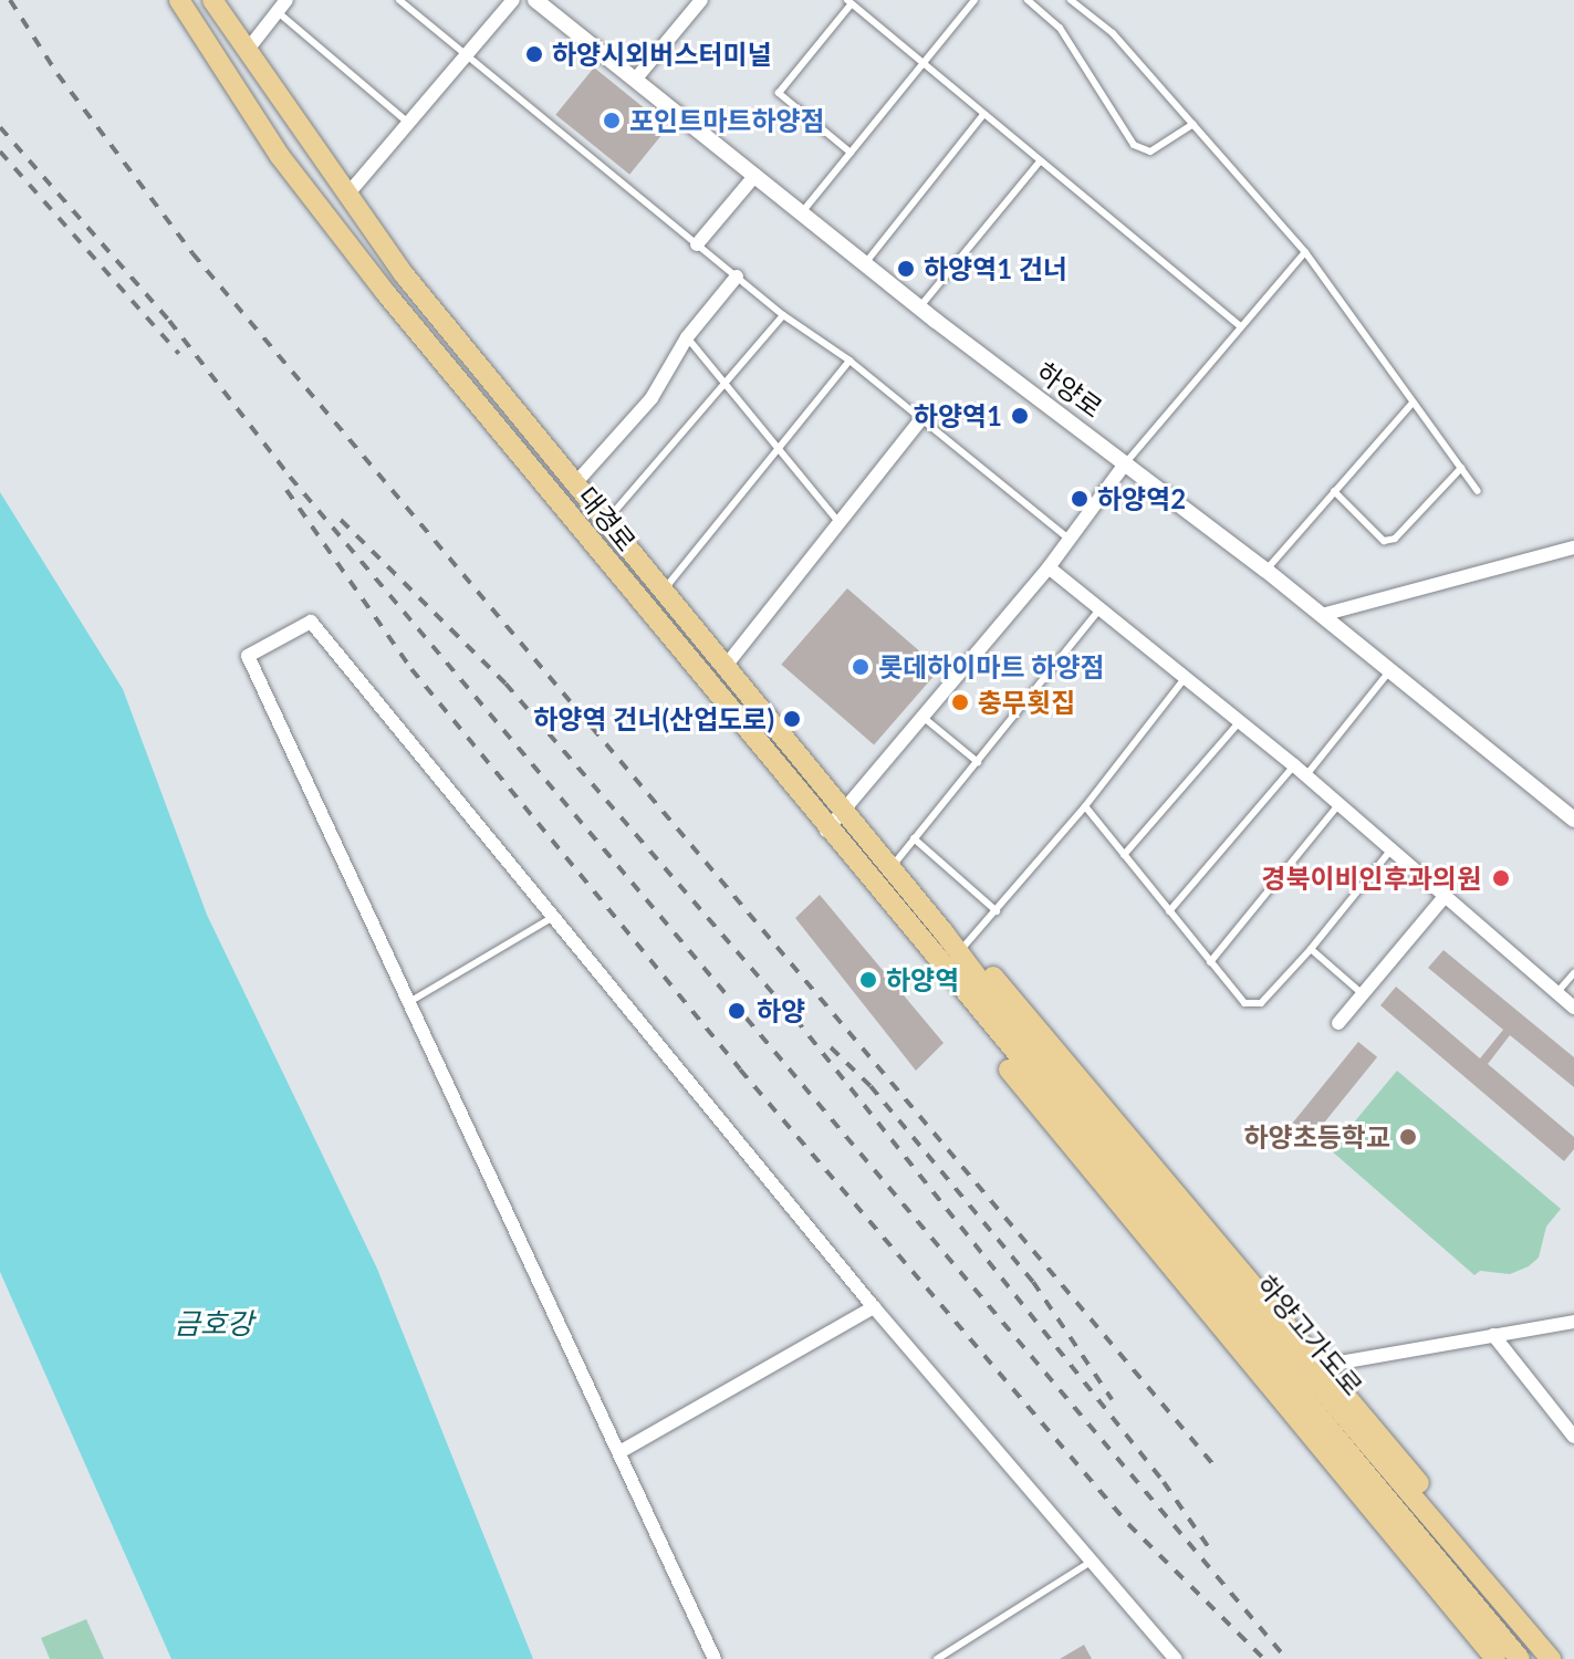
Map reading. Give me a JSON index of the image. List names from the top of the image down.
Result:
{
  "streets": {
    "main road": ["대경로", "하양고가도로"],
    "street": ["하양로"]
  },
  "crossings": [
    ["대경로", "하양고가도로"]
  ],
  "water": ["금호강"],
  "places": [
    "하양시외버스터미널",
    "포인트마트하양점",
    "하양역1 건너",
    "하양역1",
    "하양역2",
    "롯데하이마트 하양점",
    "충무횟집",
    "하양역 건너(산업도로)",
    "경북이비인후과의원",
    "하양역",
    "하양",
    "하양초등학교"
  ]
}
